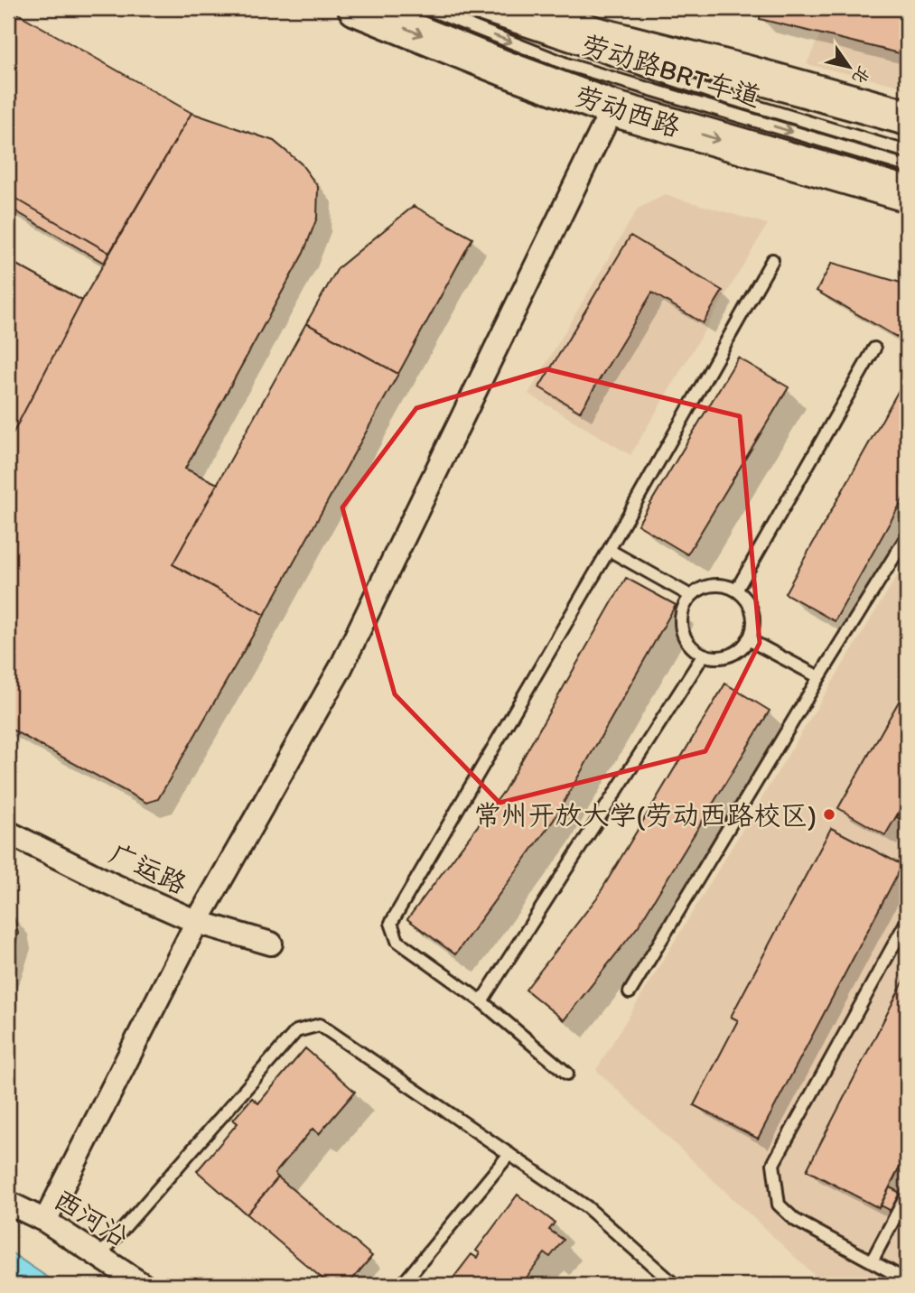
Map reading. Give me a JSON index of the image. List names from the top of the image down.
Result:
{
  "streets": {
    "main road": ["劳动西路"],
    "street": ["广运路", "西河沿"],
    "lane": ["劳动路BRT车道"]
  },
  "places": ["常州开放大学(劳动西路校区)"],
  "north": "bottom right"
}
